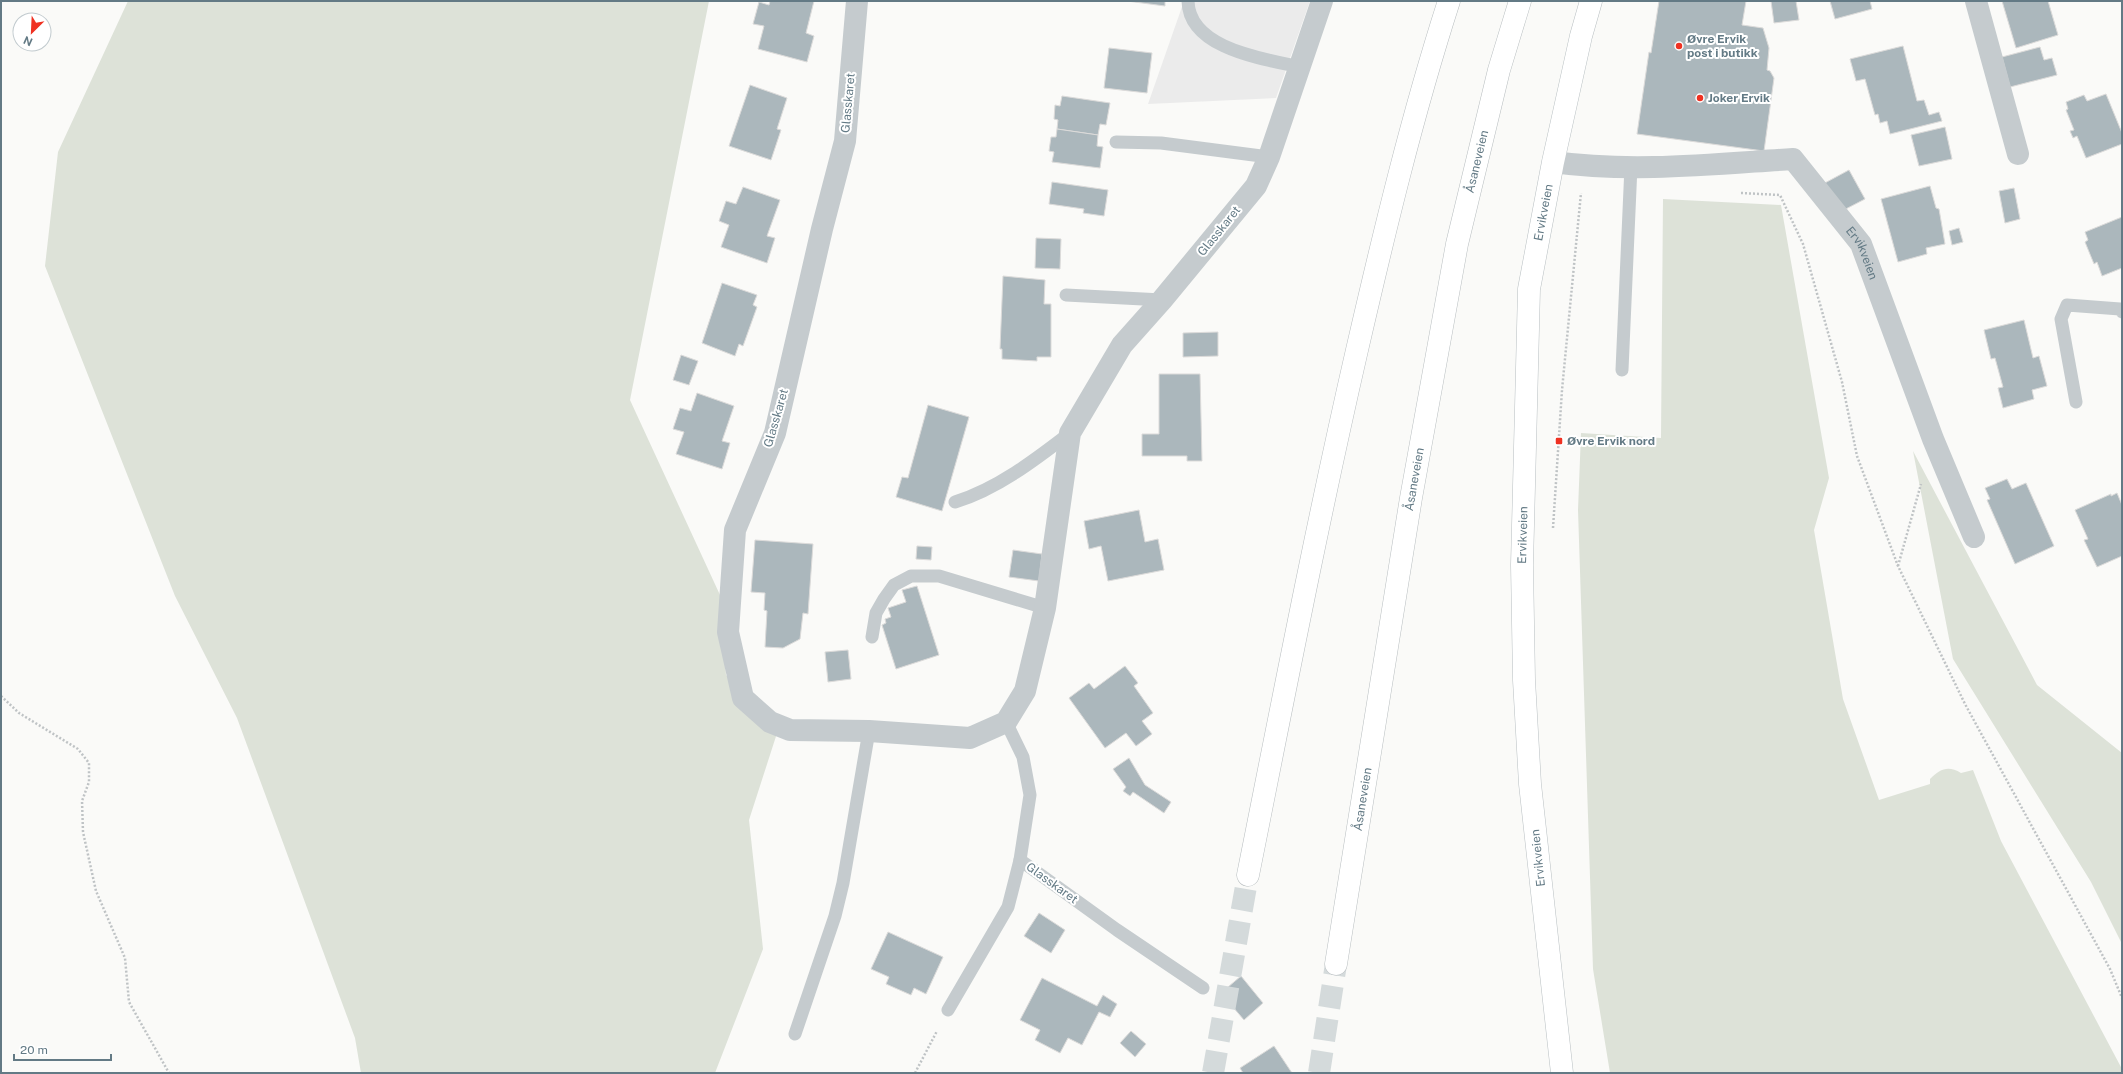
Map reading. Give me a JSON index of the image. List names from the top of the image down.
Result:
{
  "streets": {
    "main road": ["Åsaneveien", "Ervikveien"],
    "street": ["Glasskaret"]
  },
  "places": {
    "other": ["Øvre Ervik post i butikk", "Joker Ervik"],
    "transit": ["Øvre Ervik nord"]
  },
  "scale_bar": "20 m",
  "north": "bottom left"
}
